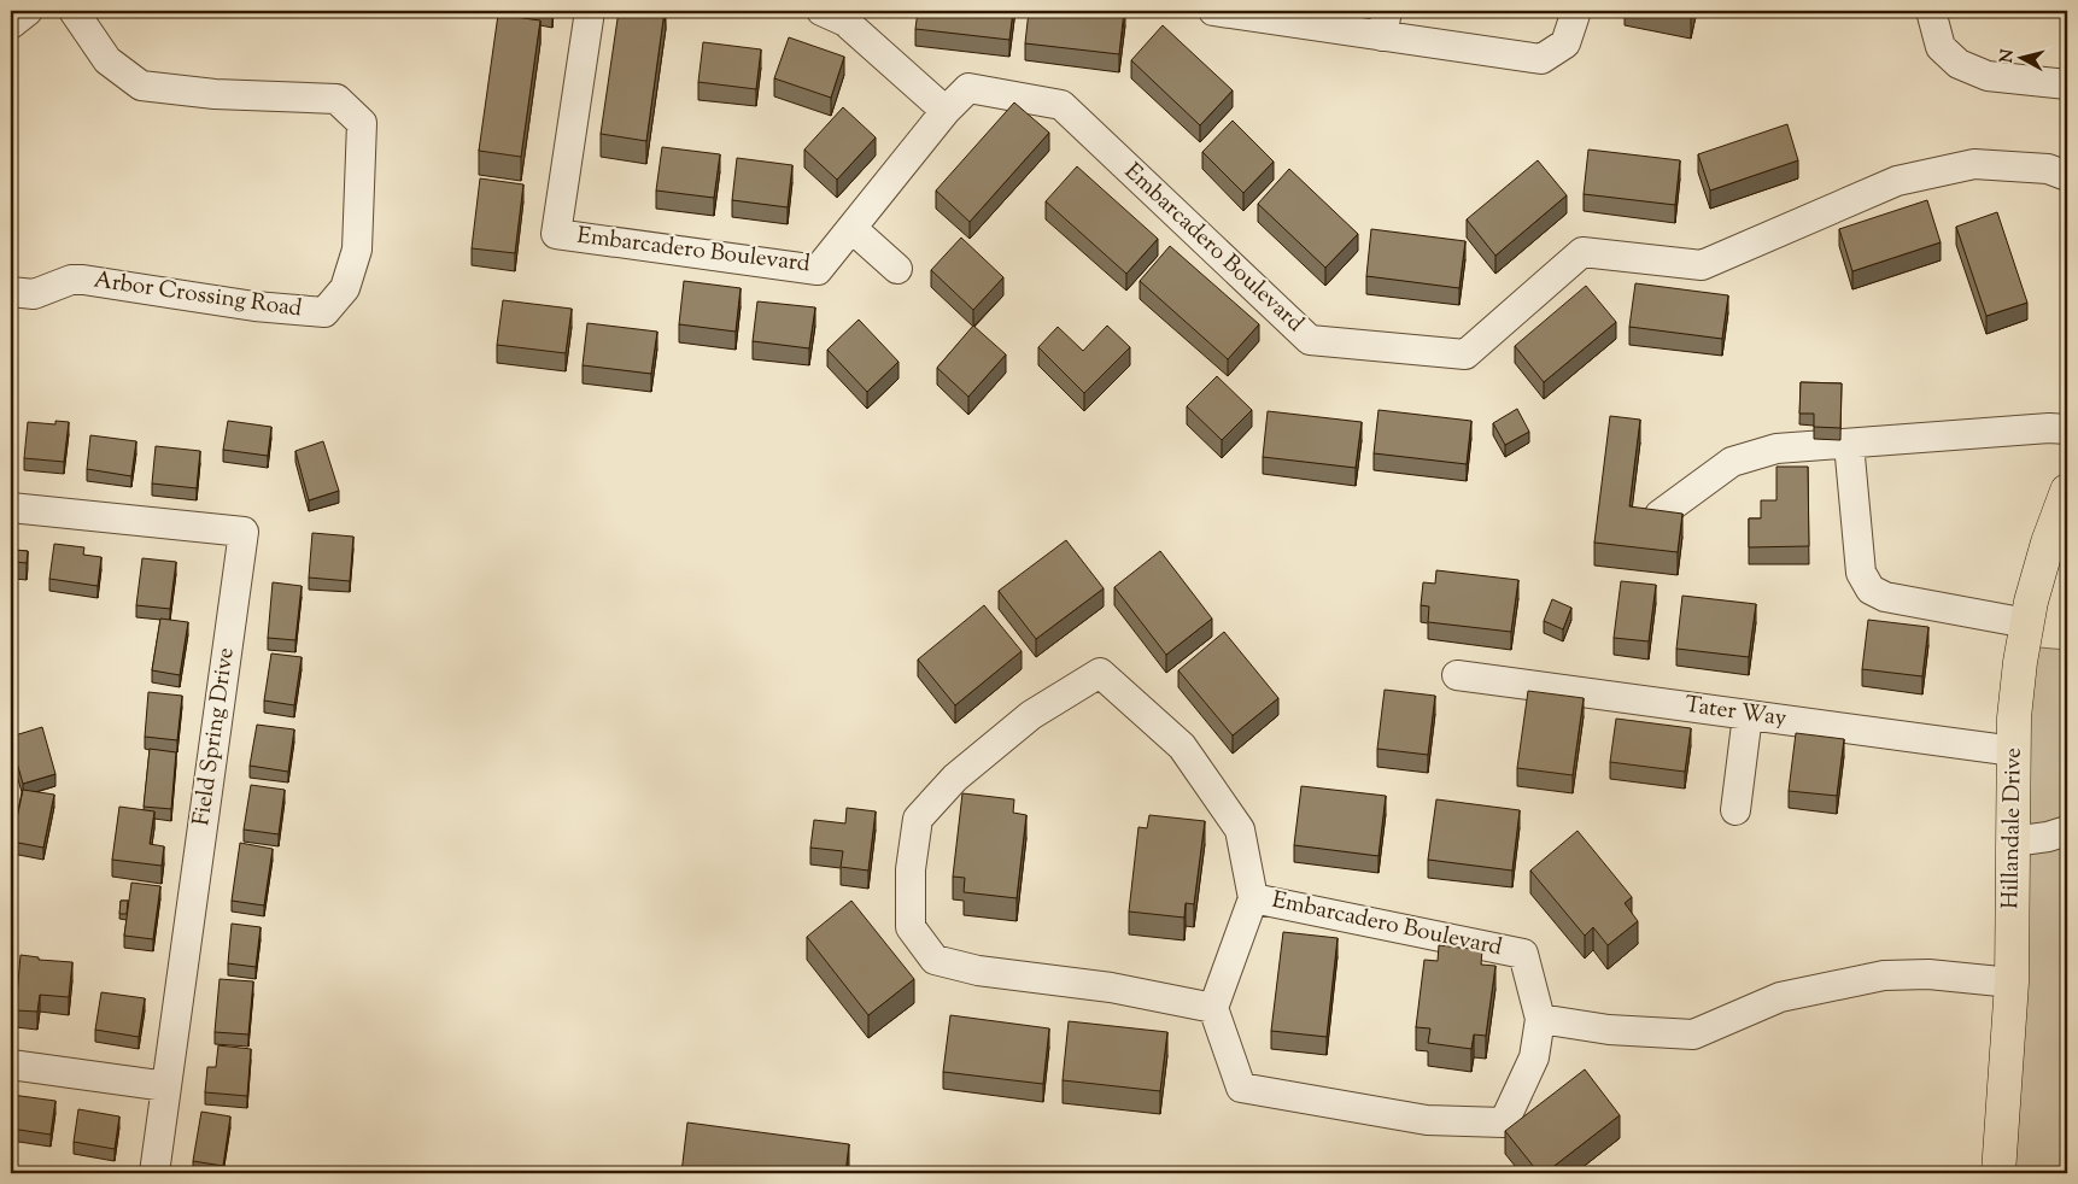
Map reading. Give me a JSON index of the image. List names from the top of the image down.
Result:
{
  "streets": {
    "main road": ["Hillandale Drive"],
    "street": [
      "Embarcadero Boulevard",
      "Arbor Crossing Road",
      "Tater Way",
      "Field Spring Drive"
    ]
  },
  "crossings": [
    ["Tater Way", "Hillandale Drive"]
  ],
  "north": "left"
}
